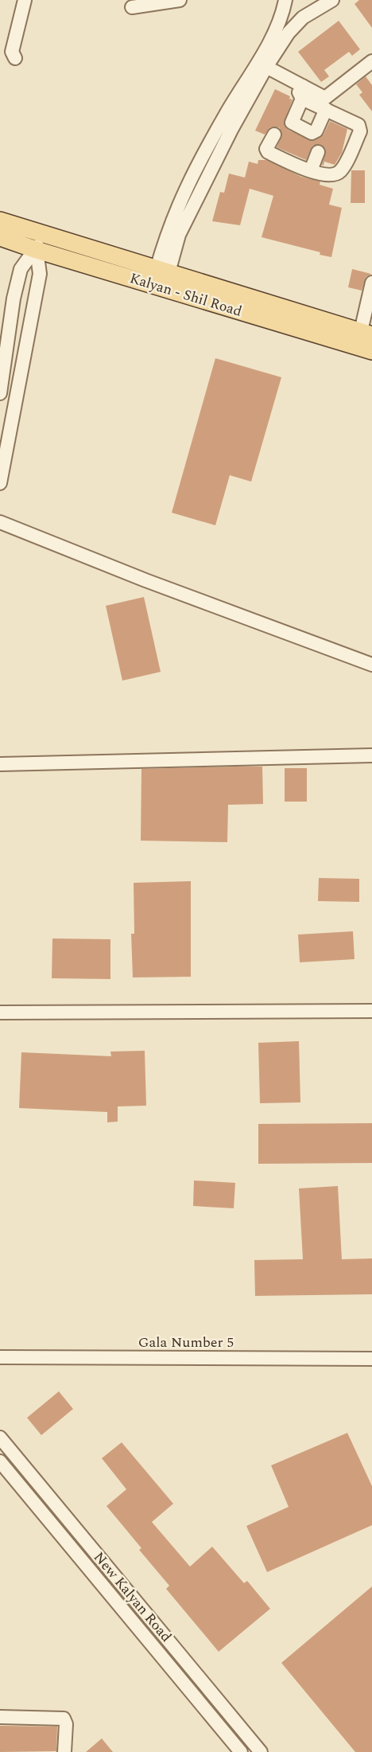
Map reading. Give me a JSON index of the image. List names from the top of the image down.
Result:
{
  "streets": {
    "main road": ["Kalyan - Shil Road"],
    "street": ["Gala Number 5", "New Kalyan Road"]
  }
}
